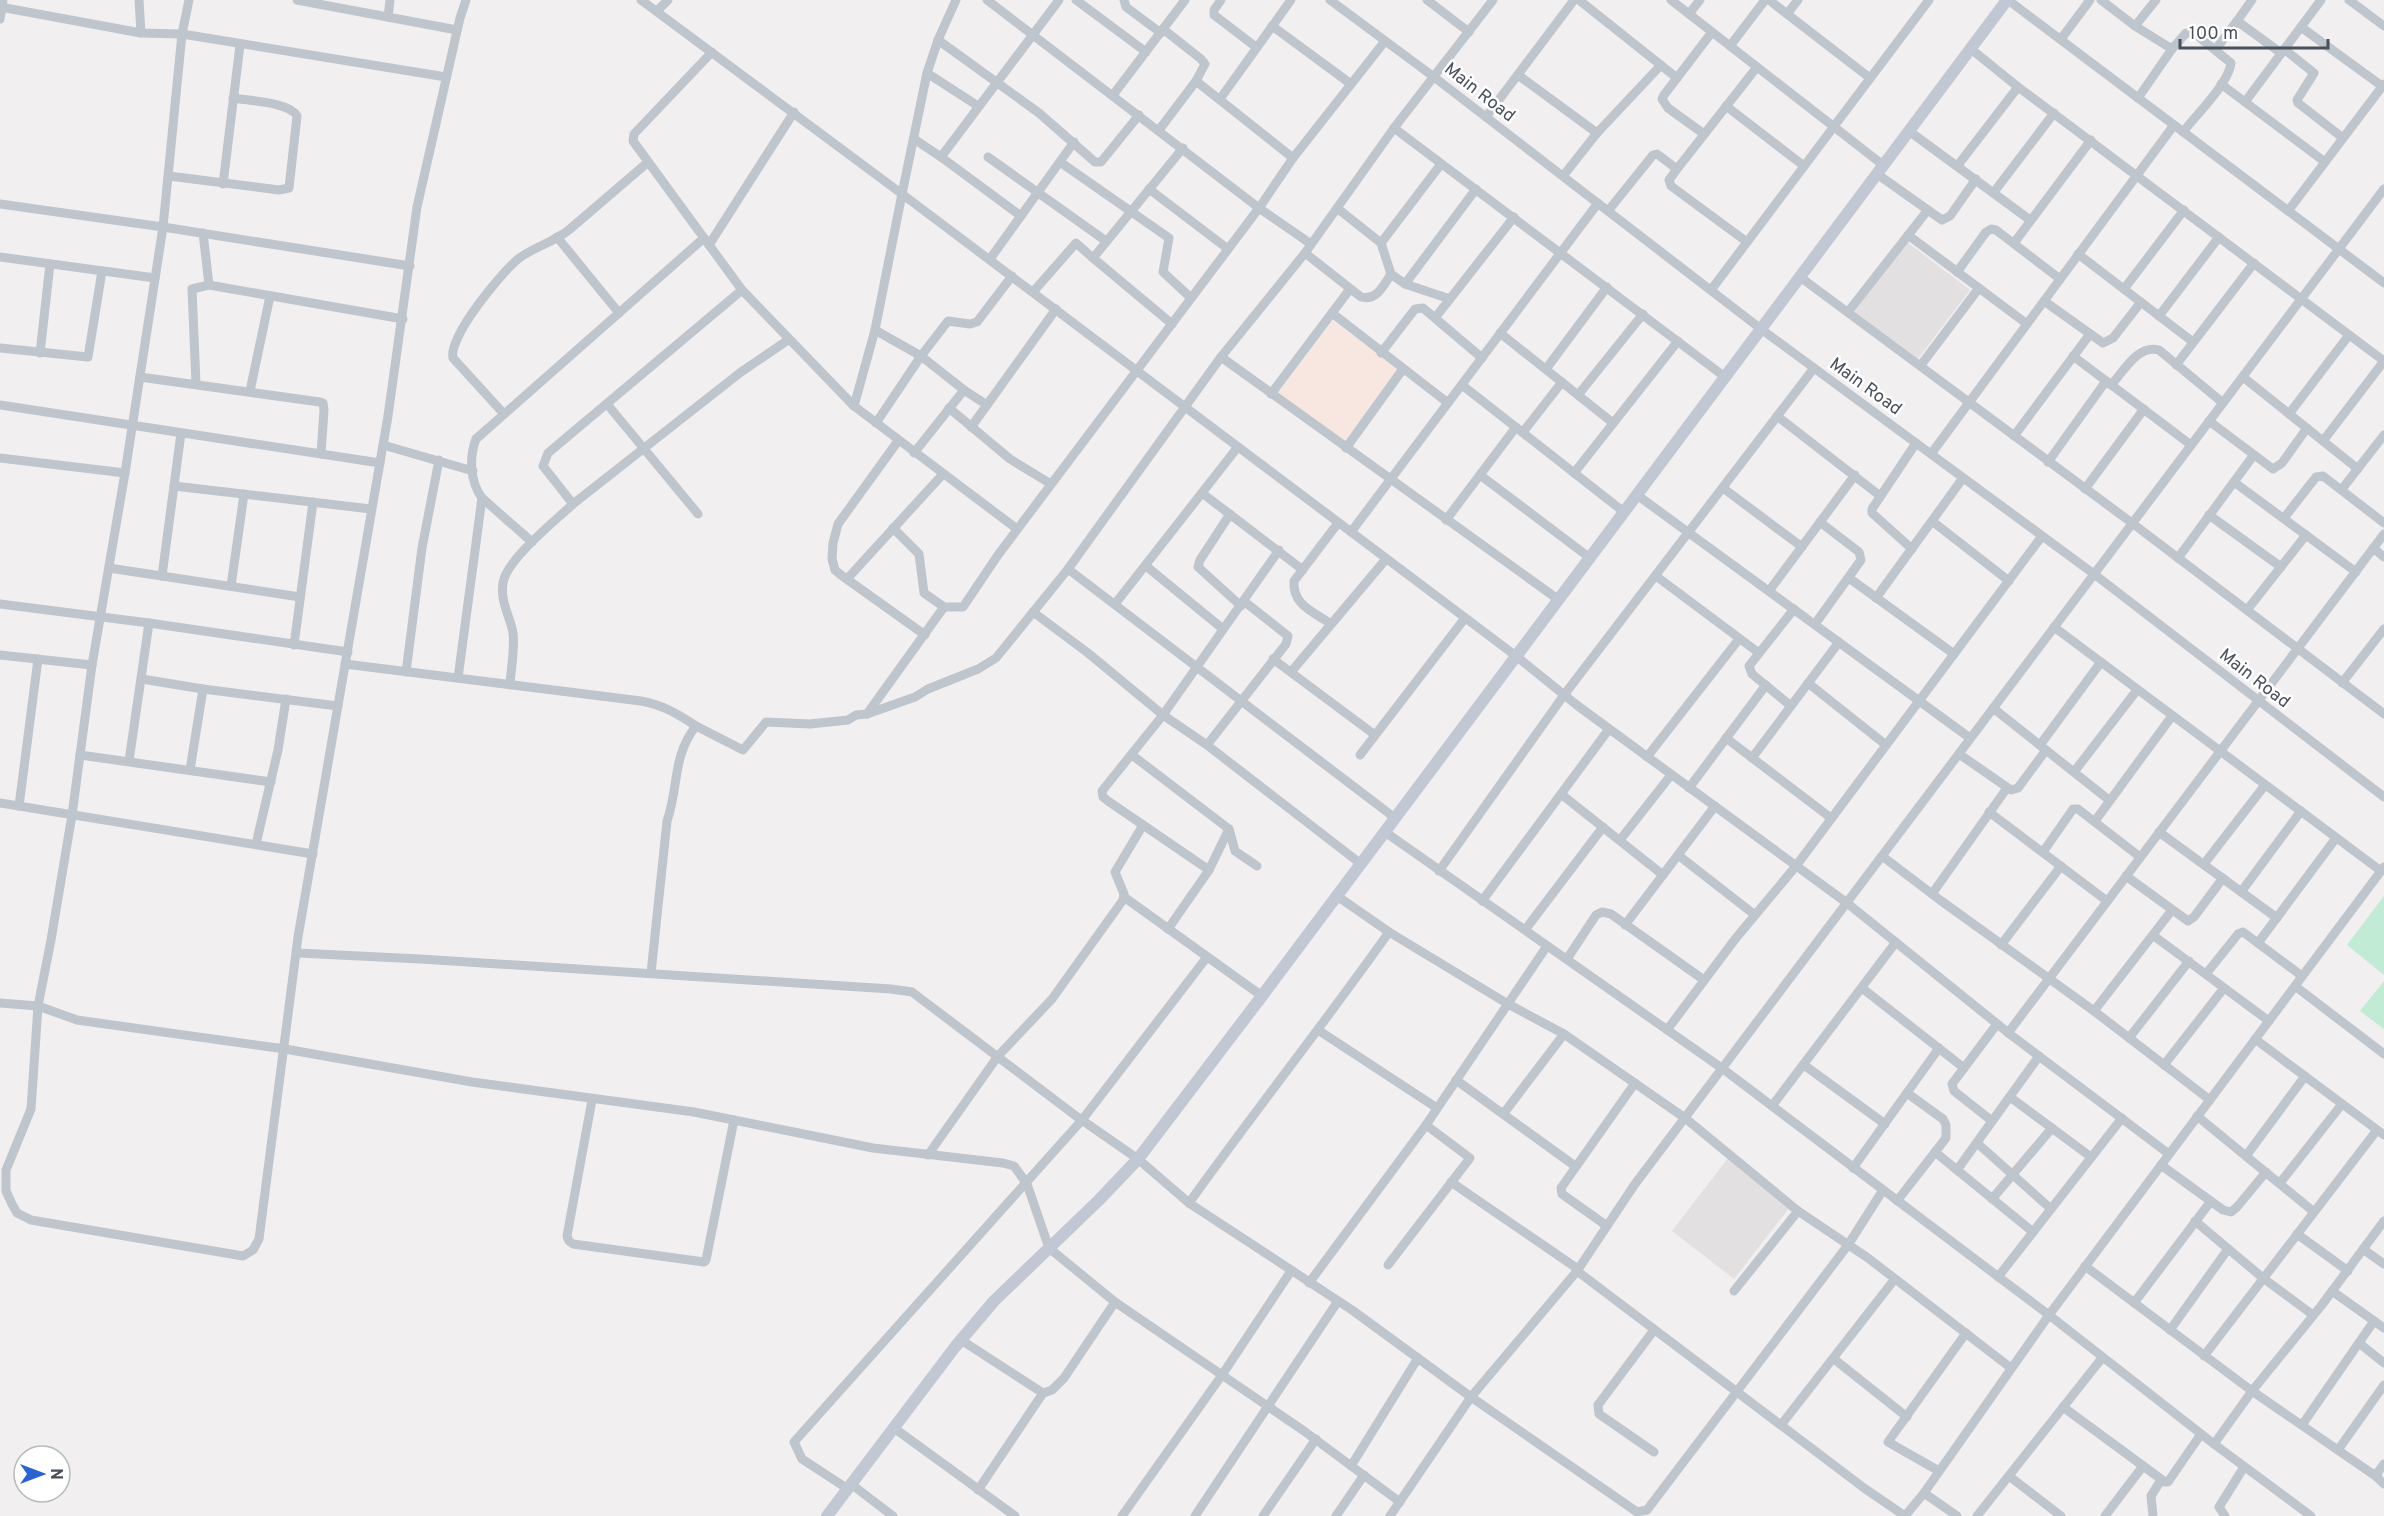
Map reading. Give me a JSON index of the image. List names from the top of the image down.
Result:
{
  "streets": {
    "street": ["Main Road"]
  },
  "scale_bar": "100 m",
  "north": "right"
}
